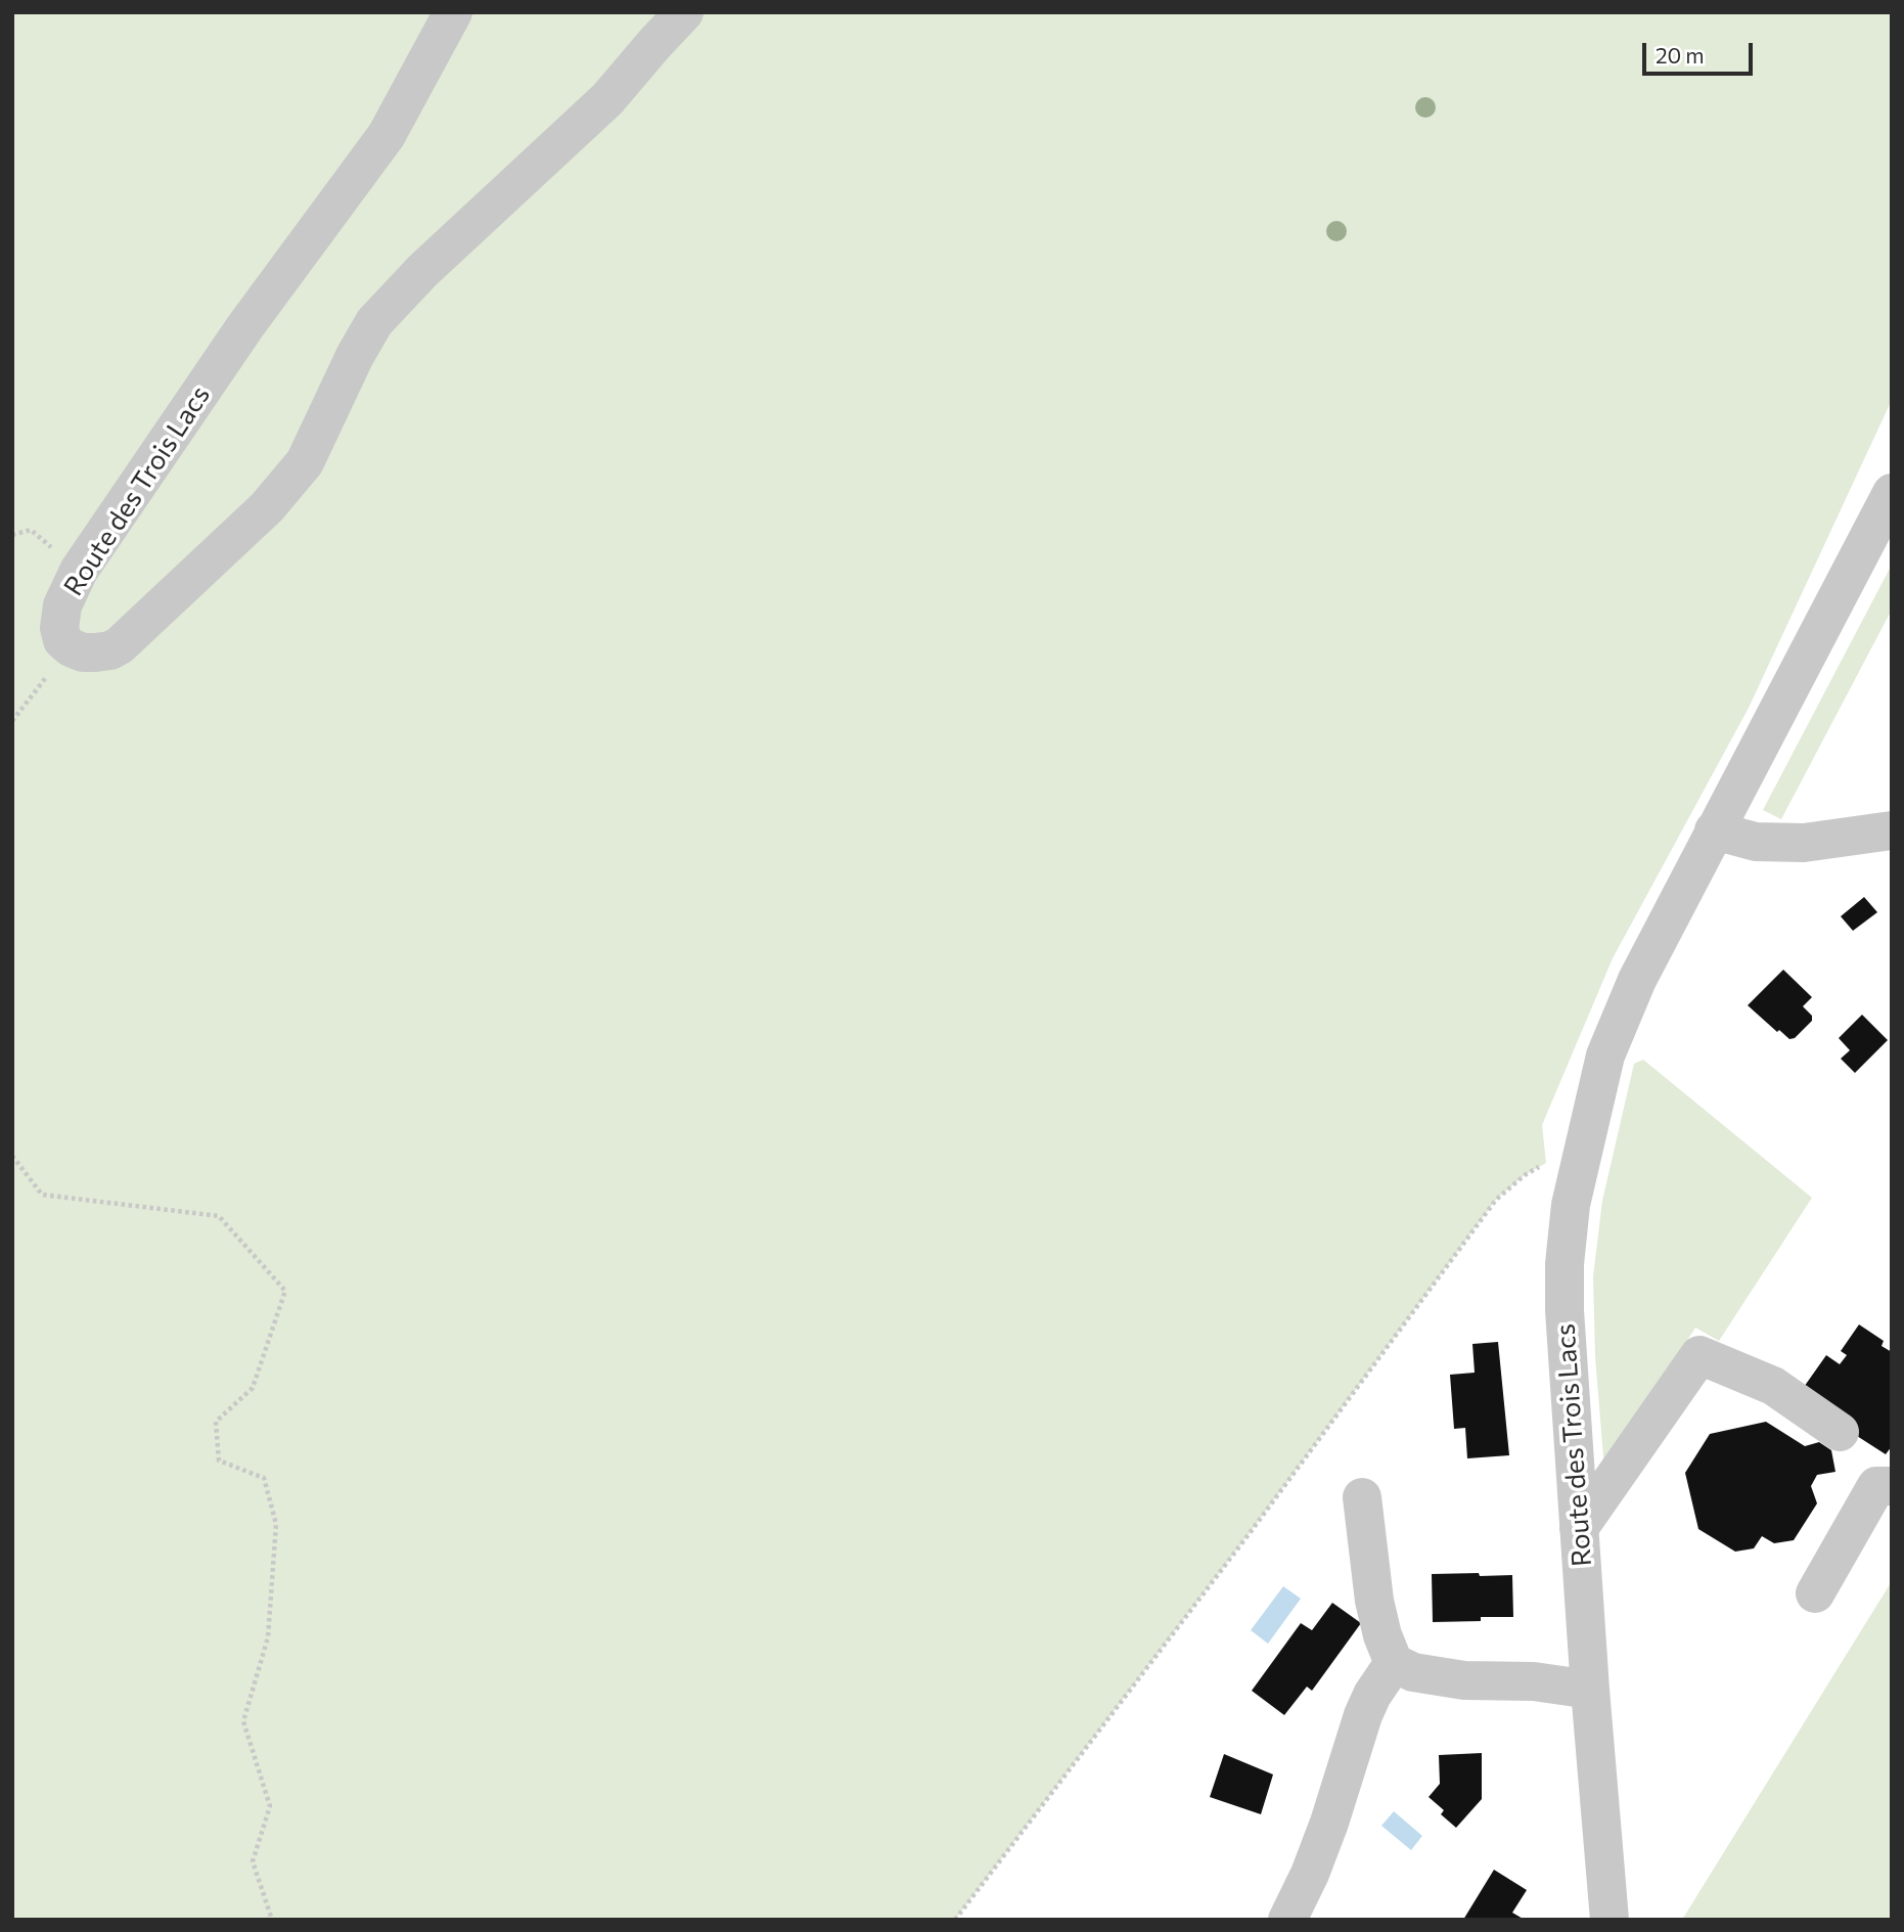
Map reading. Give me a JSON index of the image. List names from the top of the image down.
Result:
{
  "streets": {
    "street": ["Route des Trois Lacs"]
  },
  "scale_bar": "20 m"
}
